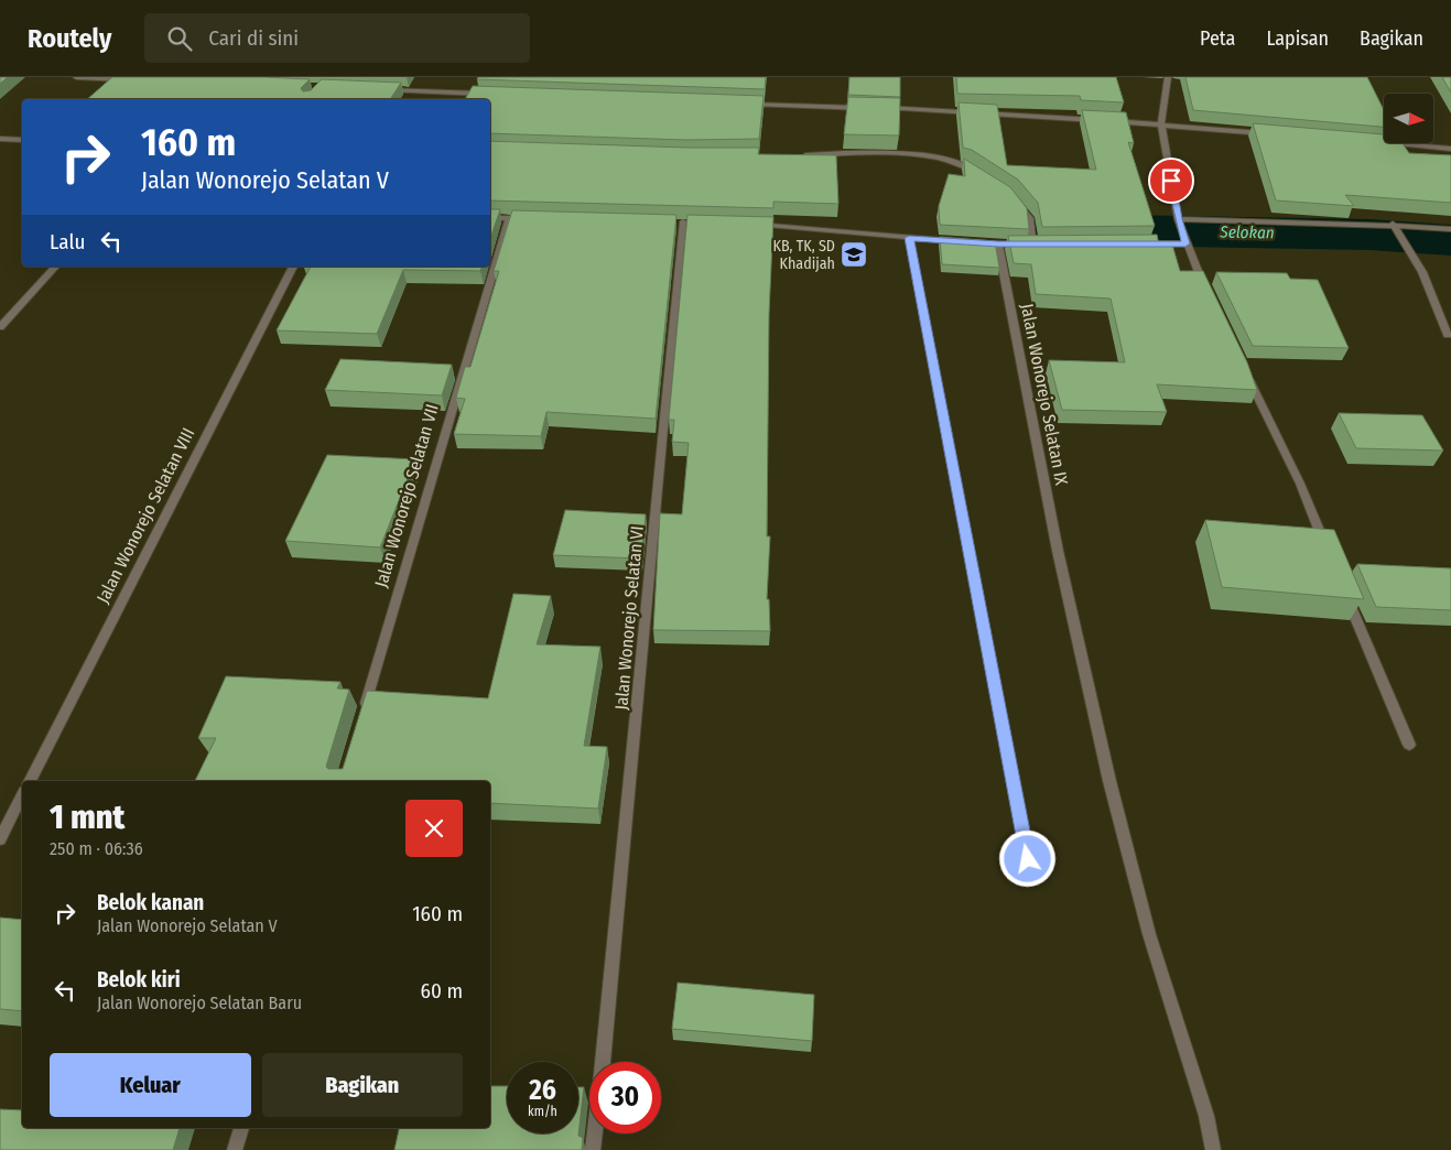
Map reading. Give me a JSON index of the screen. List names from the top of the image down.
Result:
{
  "streets": {
    "street": [
      "Jalan Wonorejo Selatan IX",
      "Jalan Wonorejo Selatan VII",
      "Jalan Wonorejo Selatan VIII",
      "Jalan Wonorejo Selatan VI"
    ]
  },
  "water": ["Selokan"],
  "places": {
    "school or university": ["KB, TK, SD Khadijah"]
  },
  "north": "right",
  "page": {
    "header": "Routely",
    "search": "Cari di sini",
    "nav": ["Peta", "Lapisan", "Bagikan"],
    "turn": ["160 m", "Jalan Wonorejo Selatan V"],
    "then": "Lalu",
    "heading": ["1 mnt", "250 m · 06:36"],
    "list": [
      {
        "name": "Belok kanan",
        "note": "Jalan Wonorejo Selatan V",
        "value": "160 m"
      },
      {
        "name": "Belok kiri",
        "note": "Jalan Wonorejo Selatan Baru",
        "value": "60 m"
      }
    ],
    "buttons": ["Keluar", "Bagikan"],
    "speed": "26 km/h",
    "limit": "30"
  }
}
